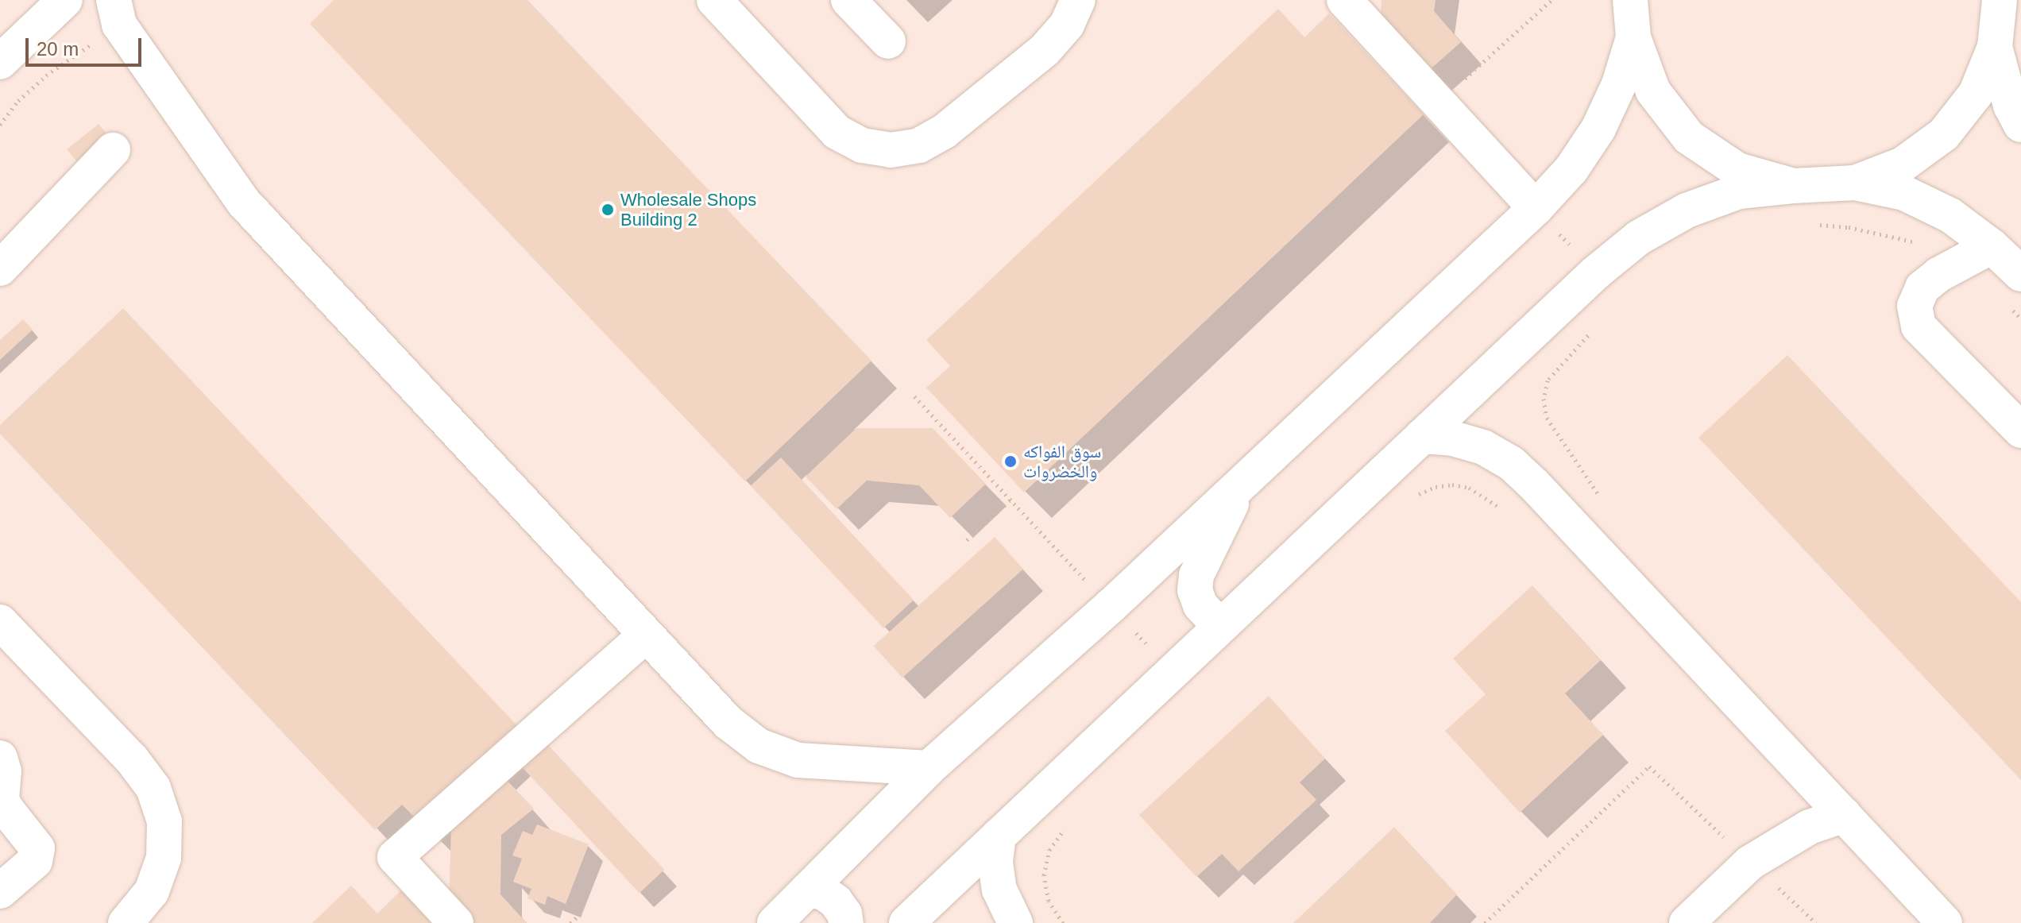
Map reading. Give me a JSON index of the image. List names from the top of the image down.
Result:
{
  "places": ["Wholesale Shops Building 2", "سوق الفواكه والخضروات"],
  "scale_bar": "20 m"
}
